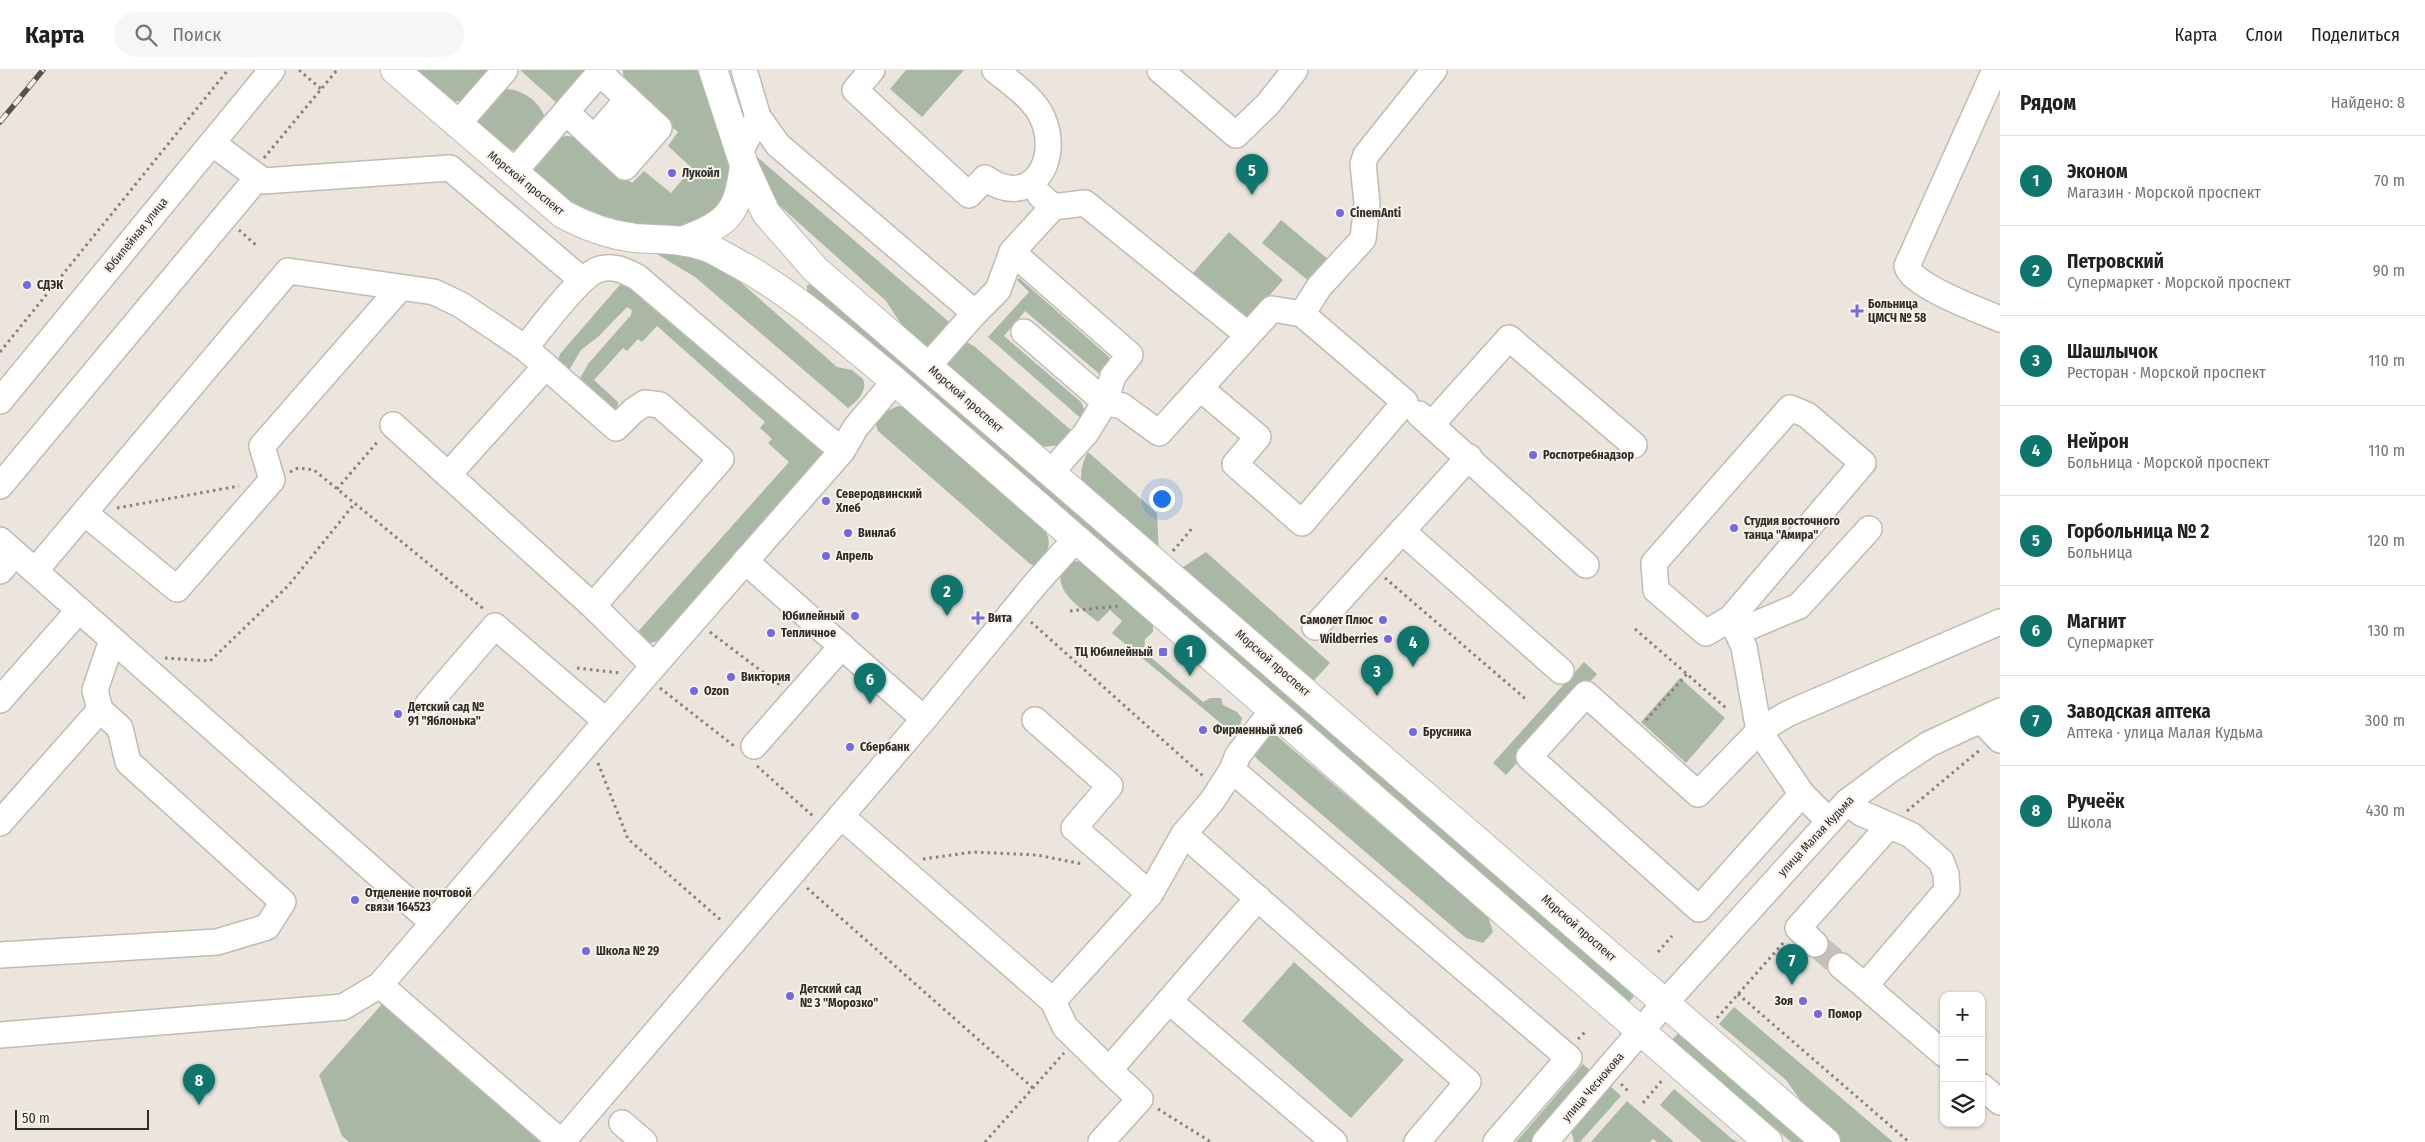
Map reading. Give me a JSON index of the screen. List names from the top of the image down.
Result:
{
  "streets": {
    "main road": ["Морской проспект"],
    "street": ["Юбилейная улица", "улица Малая Кудьма", "улица Чеснокова"]
  },
  "crossings": [
    ["Морской проспект", "улица Малая Кудьма"],
    ["Морской проспект", "улица Чеснокова"],
    ["улица Малая Кудьма", "улица Чеснокова"]
  ],
  "places": {
    "other": [
      "Лукойл",
      "CinemAnti",
      "СДЭК",
      "Роспотребнадзор",
      "Северодвинский Хлеб",
      "Студия восточного танца \"Амира\"",
      "Винлаб",
      "Апрель",
      "Юбилейный",
      "Самолет Плюс",
      "Тепличное",
      "Wildberries",
      "Виктория",
      "Ozon",
      "Детский сад № 91 \"Яблонька\"",
      "Фирменный хлеб",
      "Брусника",
      "Сбербанк",
      "Отделение почтовой связи 164523",
      "Школа № 29",
      "Детский сад № 3 \"Морозко\"",
      "Зоя",
      "Помор"
    ],
    "health": ["Больница ЦМСЧ № 58", "Вита"],
    "transit": ["ТЦ Юбилейный"]
  },
  "scale_bar": "50 m",
  "page": {
    "header": "Карта",
    "search": "Поиск",
    "nav": ["Карта", "Слои", "Поделиться"],
    "heading": ["Рядом", "Найдено: 8"],
    "list": [
      {
        "mark": "1",
        "name": "Эконом",
        "note": "Магазин · Морской проспект",
        "value": "70 m"
      },
      {
        "mark": "2",
        "name": "Петровский",
        "note": "Супермаркет · Морской проспект",
        "value": "90 m"
      },
      {
        "mark": "3",
        "name": "Шашлычок",
        "note": "Ресторан · Морской проспект",
        "value": "110 m"
      },
      {
        "mark": "4",
        "name": "Нейрон",
        "note": "Больница · Морской проспект",
        "value": "110 m"
      },
      {
        "mark": "5",
        "name": "Горбольница № 2",
        "note": "Больница",
        "value": "120 m"
      },
      {
        "mark": "6",
        "name": "Магнит",
        "note": "Супермаркет",
        "value": "130 m"
      },
      {
        "mark": "7",
        "name": "Заводская аптека",
        "note": "Аптека · улица Малая Кудьма",
        "value": "300 m"
      },
      {
        "mark": "8",
        "name": "Ручеёк",
        "note": "Школа",
        "value": "430 m"
      }
    ],
    "pins": [
      "5",
      "2",
      "4",
      "1",
      "3",
      "6",
      "7",
      "8"
    ],
    "map_buttons": ["+", "−"],
    "scale": "50 m"
  }
}
